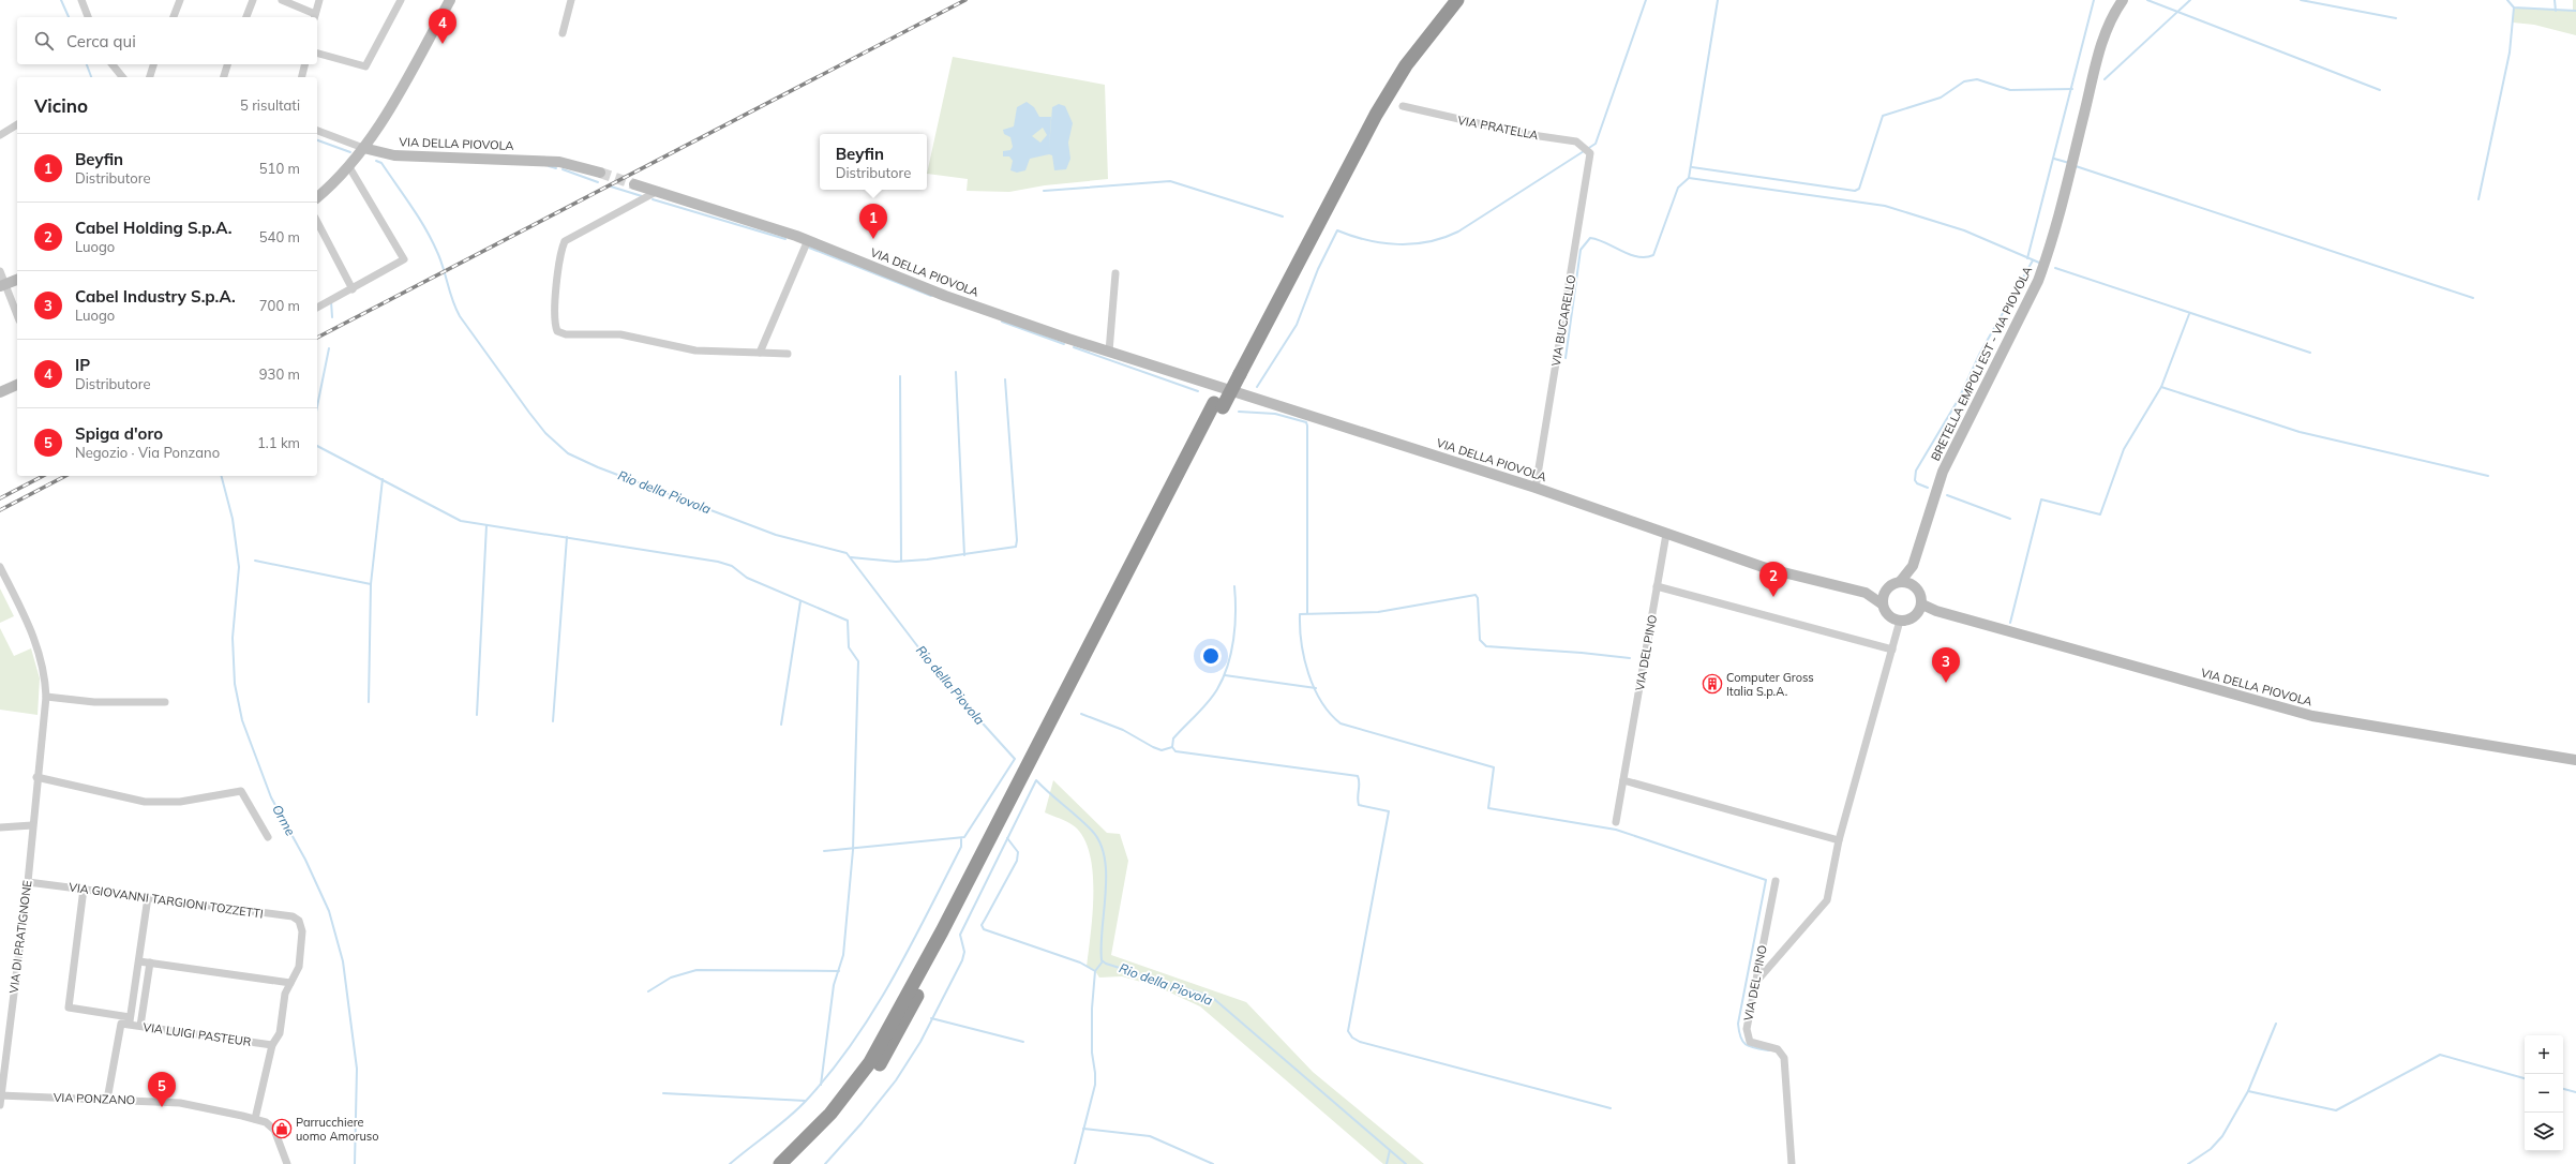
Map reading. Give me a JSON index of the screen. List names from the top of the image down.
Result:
{
  "streets": {
    "street": [
      "VIA PRATELLA",
      "VIA DELLA PIOVOLA",
      "VIA BUCARELLO",
      "BRETELLA EMPOLI EST - VIA PIOVOLA",
      "VIA DEL PINO",
      "VIA GIOVANNI TARGIONI TOZZETTI",
      "VIA DI PRATIGNONE",
      "VIA LUIGI PASTEUR",
      "VIA PONZANO"
    ]
  },
  "crossings": [
    ["VIA PRATELLA", "VIA BUCARELLO"],
    ["VIA DELLA PIOVOLA", "VIA BUCARELLO"],
    ["VIA DELLA PIOVOLA", "VIA DEL PINO"],
    ["VIA GIOVANNI TARGIONI TOZZETTI", "VIA DI PRATIGNONE"],
    ["VIA GIOVANNI TARGIONI TOZZETTI", "VIA LUIGI PASTEUR"],
    ["VIA DI PRATIGNONE", "VIA PONZANO"]
  ],
  "water": ["Rio della Piovola", "Orme"],
  "places": {
    "building": ["Computer Gross Italia S.p.A."],
    "shop": ["Parrucchiere uomo Amoruso"]
  },
  "page": {
    "pins": [
      "4",
      "1",
      "2",
      "3",
      "5"
    ],
    "search": "Cerca qui",
    "heading": ["Vicino", "5 risultati"],
    "list": [
      {
        "mark": "1",
        "name": "Beyfin",
        "note": "Distributore",
        "value": "510 m"
      },
      {
        "mark": "2",
        "name": "Cabel Holding S.p.A.",
        "note": "Luogo",
        "value": "540 m"
      },
      {
        "mark": "3",
        "name": "Cabel Industry S.p.A.",
        "note": "Luogo",
        "value": "700 m"
      },
      {
        "mark": "4",
        "name": "IP",
        "note": "Distributore",
        "value": "930 m"
      },
      {
        "mark": "5",
        "name": "Spiga d'oro",
        "note": "Negozio · Via Ponzano",
        "value": "1.1 km"
      }
    ],
    "popup": ["Beyfin", "Distributore"],
    "map_buttons": ["+", "−"]
  }
}
